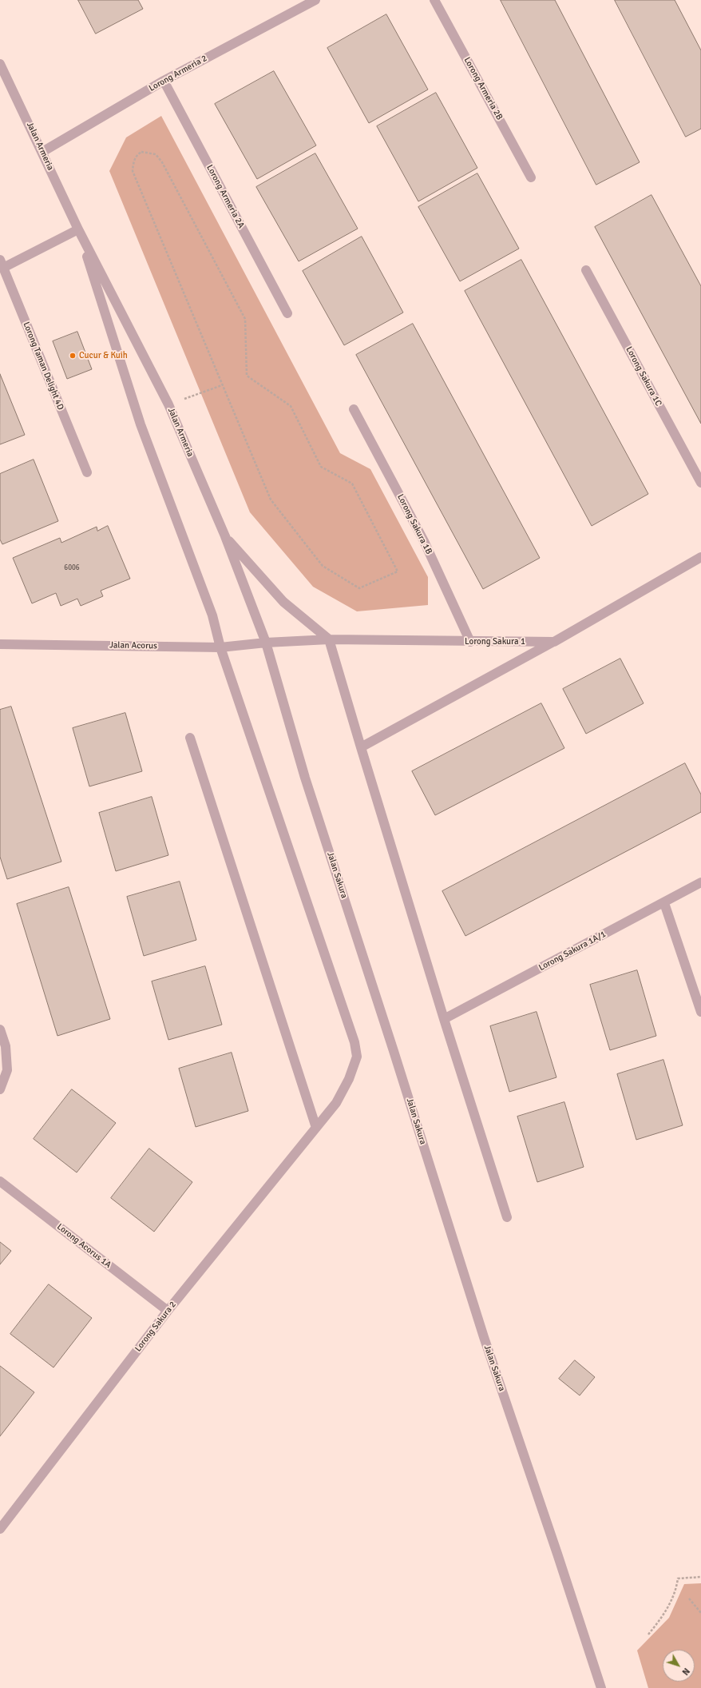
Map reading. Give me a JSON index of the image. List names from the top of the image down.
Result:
{
  "streets": {
    "street": [
      "Lorong Armeria 2",
      "Lorong Armeria 2B",
      "Jalan Armeria",
      "Lorong Armeria 2A",
      "Lorong Taman Delight 4D",
      "Lorong Sakura 1C",
      "Lorong Sakura 1B",
      "Lorong Sakura 1",
      "Jalan Acorus",
      "Jalan Sakura",
      "Lorong Sakura 1A/1",
      "Lorong Acorus 1A",
      "Lorong Sakura 2"
    ]
  },
  "crossings": [
    ["Lorong Armeria 2", "Jalan Armeria"],
    ["Lorong Armeria 2", "Lorong Armeria 2A"],
    ["Jalan Armeria", "Lorong Sakura 1"],
    ["Jalan Armeria", "Jalan Acorus"],
    ["Jalan Armeria", "Jalan Sakura"],
    ["Lorong Sakura 1B", "Lorong Sakura 1"],
    ["Lorong Sakura 1", "Jalan Acorus"],
    ["Lorong Sakura 1", "Jalan Sakura"],
    ["Jalan Acorus", "Jalan Sakura"],
    ["Lorong Acorus 1A", "Lorong Sakura 2"]
  ],
  "places": ["Cucur & Kuih"],
  "house_numbers": ["6006"],
  "north": "bottom right"
}
